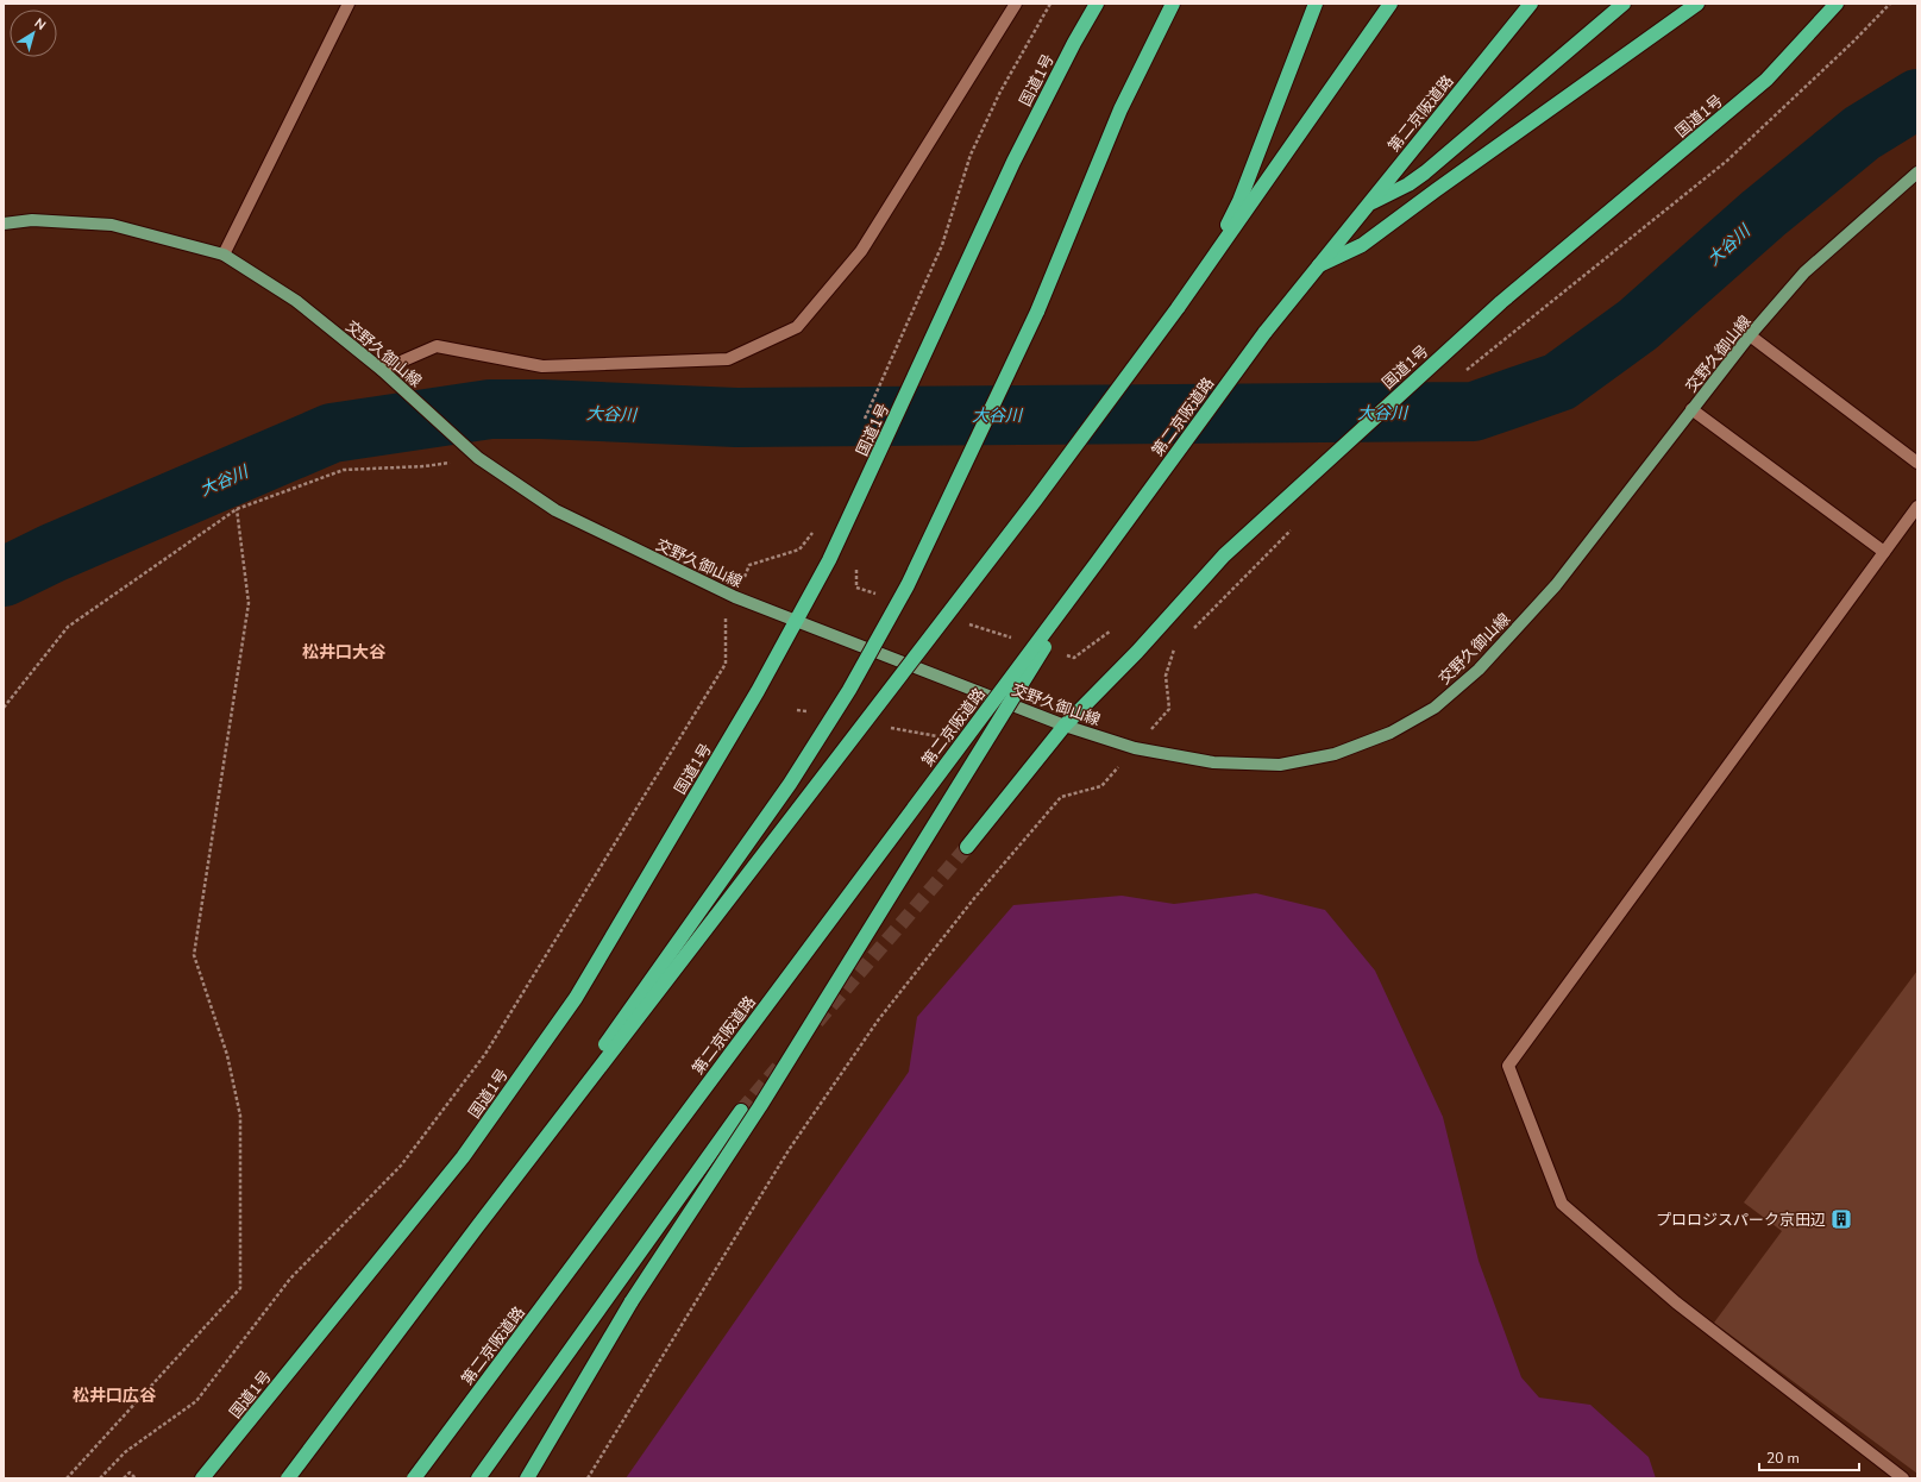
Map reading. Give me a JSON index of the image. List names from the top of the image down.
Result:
{
  "streets": {
    "highway": ["国道1号", "第二京阪道路"],
    "main road": ["交野久御山線"]
  },
  "crossings": [
    ["国道1号", "交野久御山線"]
  ],
  "districts": ["松井口大谷", "松井口広谷"],
  "water": ["大谷川"],
  "places": {
    "building": ["プロロジスパーク京田辺"]
  },
  "scale_bar": "20 m",
  "north": "top right"
}
